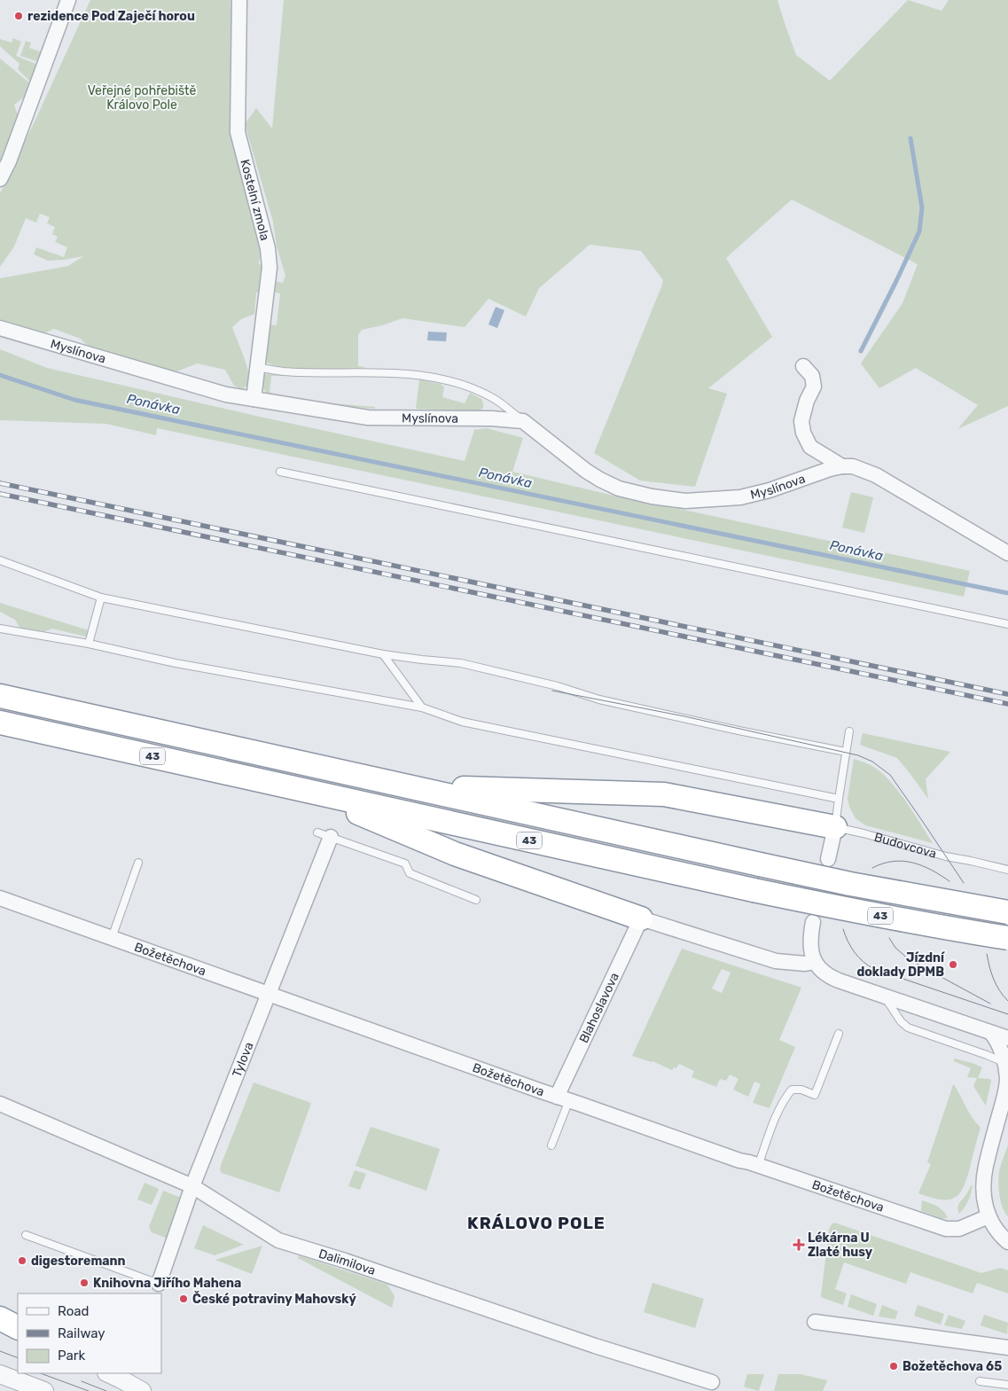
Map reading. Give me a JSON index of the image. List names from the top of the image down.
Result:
{
  "streets": {
    "highway": ["43"],
    "street": [
      "Kostelní zmola",
      "Myslínova",
      "Božetěchova",
      "Blahoslavova",
      "Tylova",
      "Dalimilova"
    ],
    "lane": ["Budovcova"]
  },
  "crossings": [
    ["Kostelní zmola", "Myslínova"],
    ["Božetěchova", "Blahoslavova"],
    ["Božetěchova", "Tylova"],
    ["Tylova", "Dalimilova"]
  ],
  "districts": ["KRÁLOVO POLE"],
  "water": ["Ponávka"],
  "parks": ["Veřejné pohřebiště Královo Pole"],
  "places": {
    "other": [
      "rezidence Pod Zaječí horou",
      "Jízdní doklady DPMB",
      "digestoremann",
      "Knihovna Jiřího Mahena",
      "České potraviny Mahovský",
      "Božetěchova 65"
    ],
    "health": ["Lékárna U Zlaté husy"]
  },
  "legend": ["Road", "Railway", "Park"]
}
